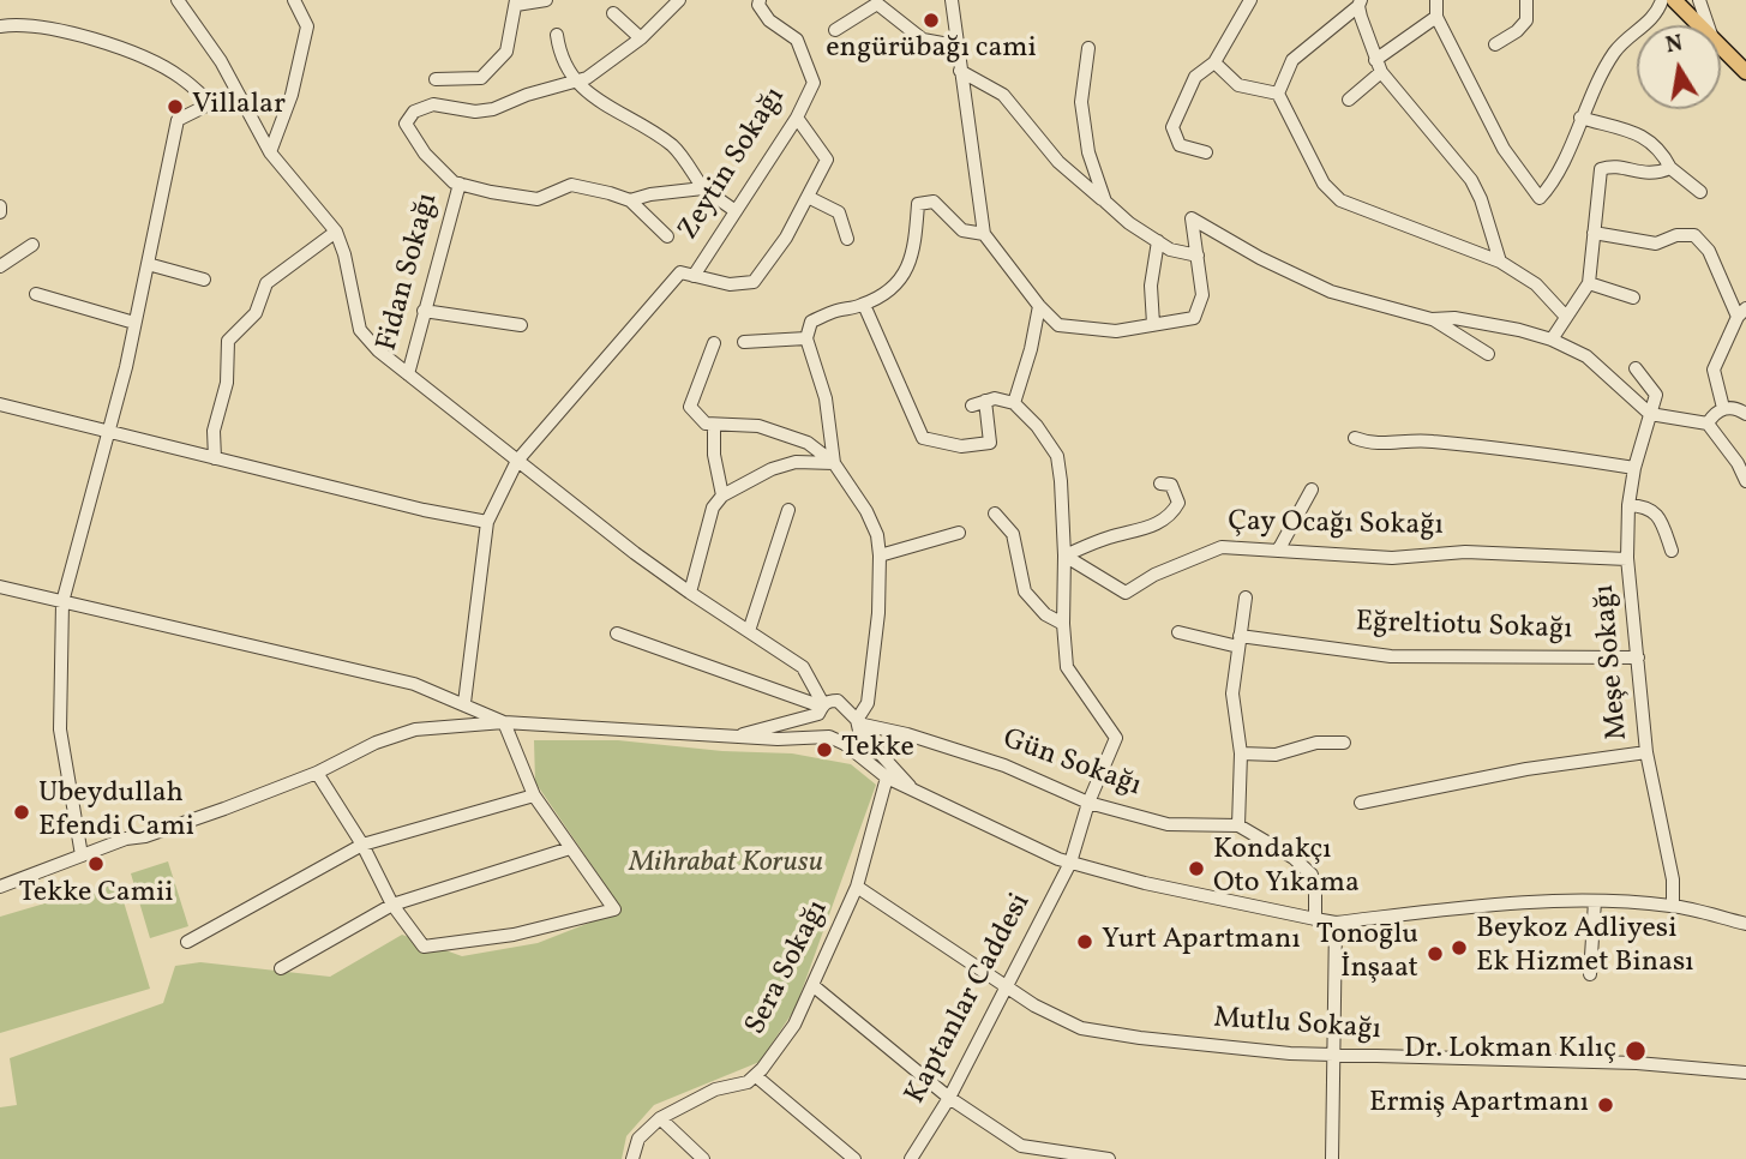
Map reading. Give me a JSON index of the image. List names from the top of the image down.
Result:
{
  "streets": {
    "street": [
      "Zeytin Sokağı",
      "Fidan Sokağı",
      "Çay Ocağı Sokağı",
      "Eğreltiotu Sokağı",
      "Meşe Sokağı",
      "Gün Sokağı",
      "Sera Sokağı",
      "Kaptanlar Caddesi",
      "Mutlu Sokağı"
    ]
  },
  "crossings": [
    ["Çay Ocağı Sokağı", "Meşe Sokağı"],
    ["Eğreltiotu Sokağı", "Meşe Sokağı"],
    ["Gün Sokağı", "Kaptanlar Caddesi"],
    ["Sera Sokağı", "Mutlu Sokağı"],
    ["Kaptanlar Caddesi", "Mutlu Sokağı"]
  ],
  "parks": ["Mihrabat Korusu"],
  "places": [
    "engürübağı cami",
    "Villalar",
    "Tekke",
    "Ubeydullah Efendi Cami",
    "Tekke Camii",
    "Kondakçı Oto Yıkama",
    "Yurt Apartmanı",
    "Beykoz Adliyesi Ek Hizmet Binası",
    "Tonoḡlu İnşaat",
    "Dr. Lokman Kılıç",
    "Ermiş Apartmanı"
  ],
  "north": "top"
}
